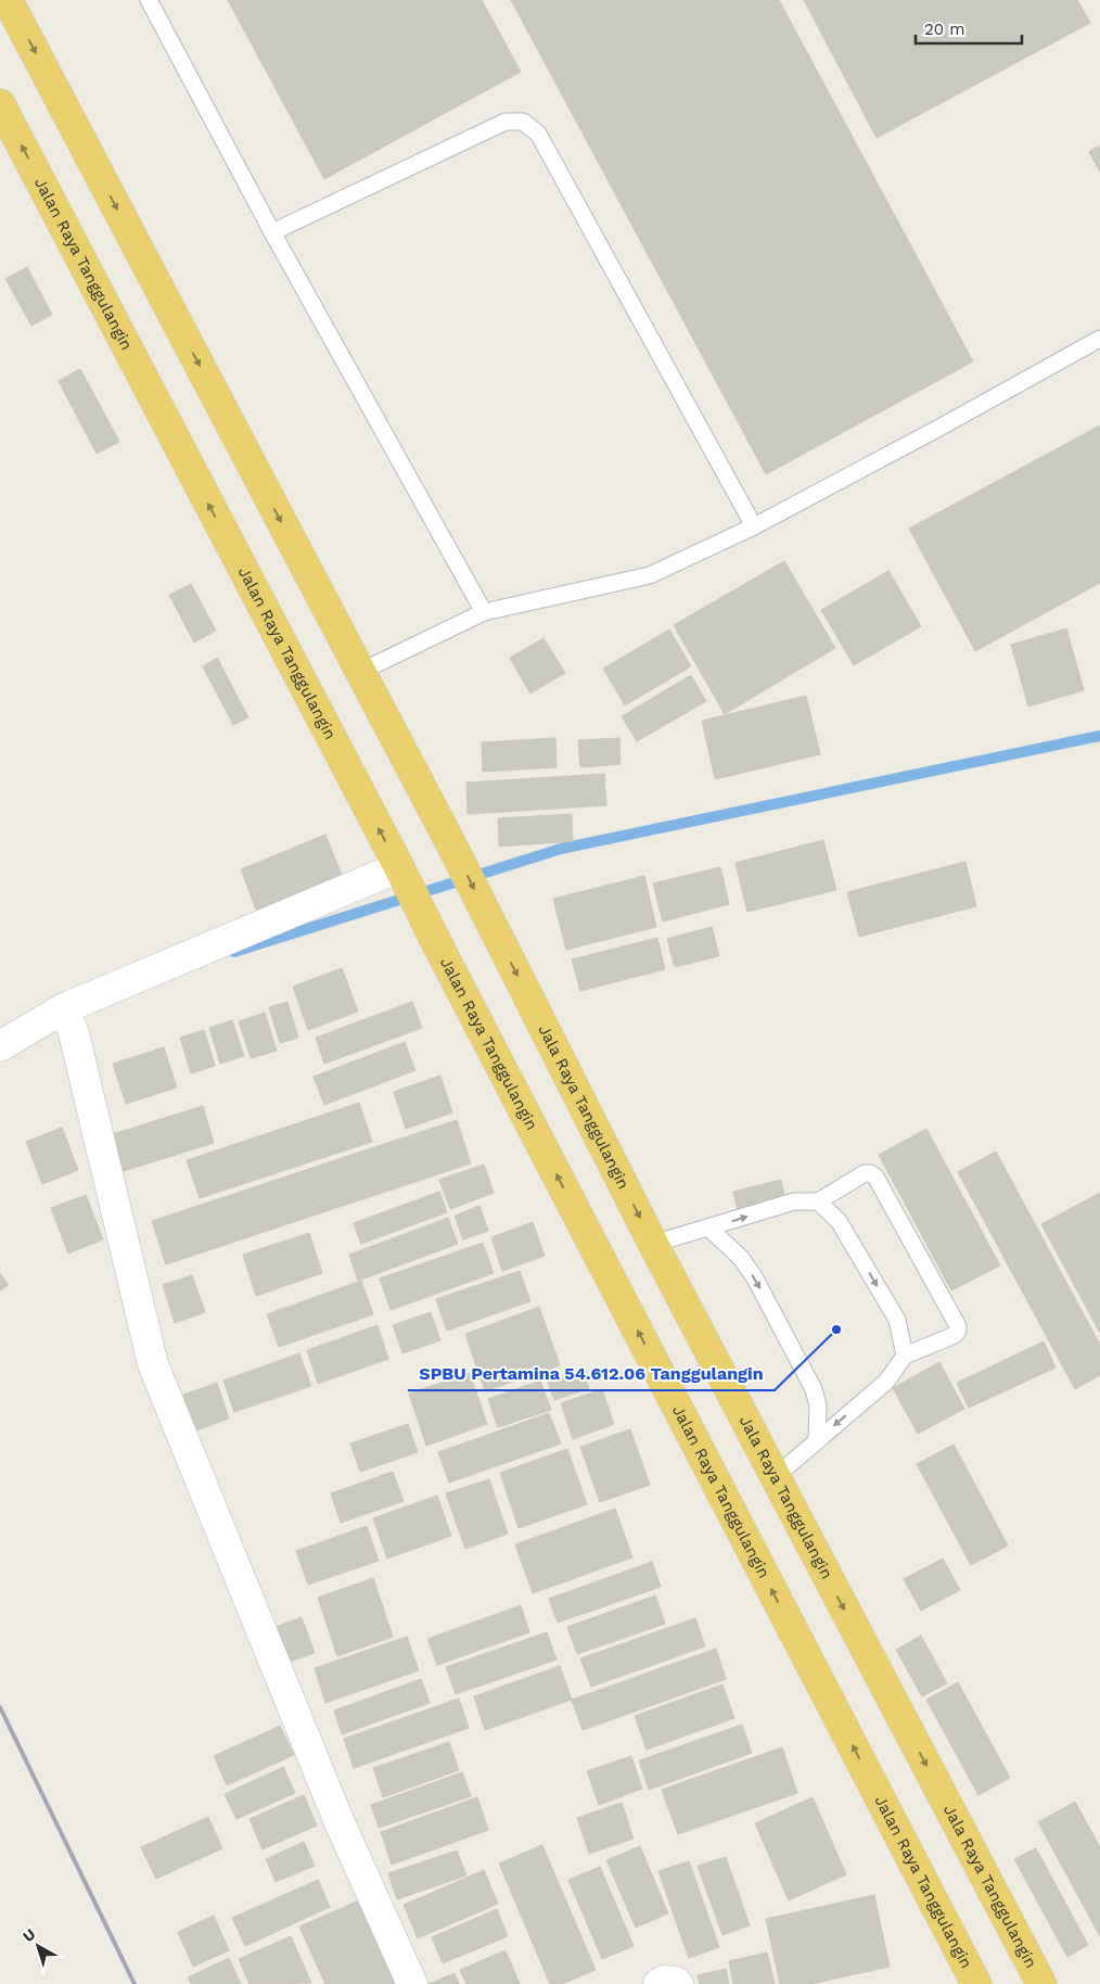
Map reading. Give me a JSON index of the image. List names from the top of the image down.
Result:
{
  "streets": {
    "highway": ["Jalan Raya Tanggulangin", "Jala Raya Tanggulangin"]
  },
  "one_way": ["Jala Raya Tanggulangin"],
  "places": ["SPBU Pertamina 54.612.06 Tanggulangin"],
  "scale_bar": "20 m",
  "north": "top left"
}
